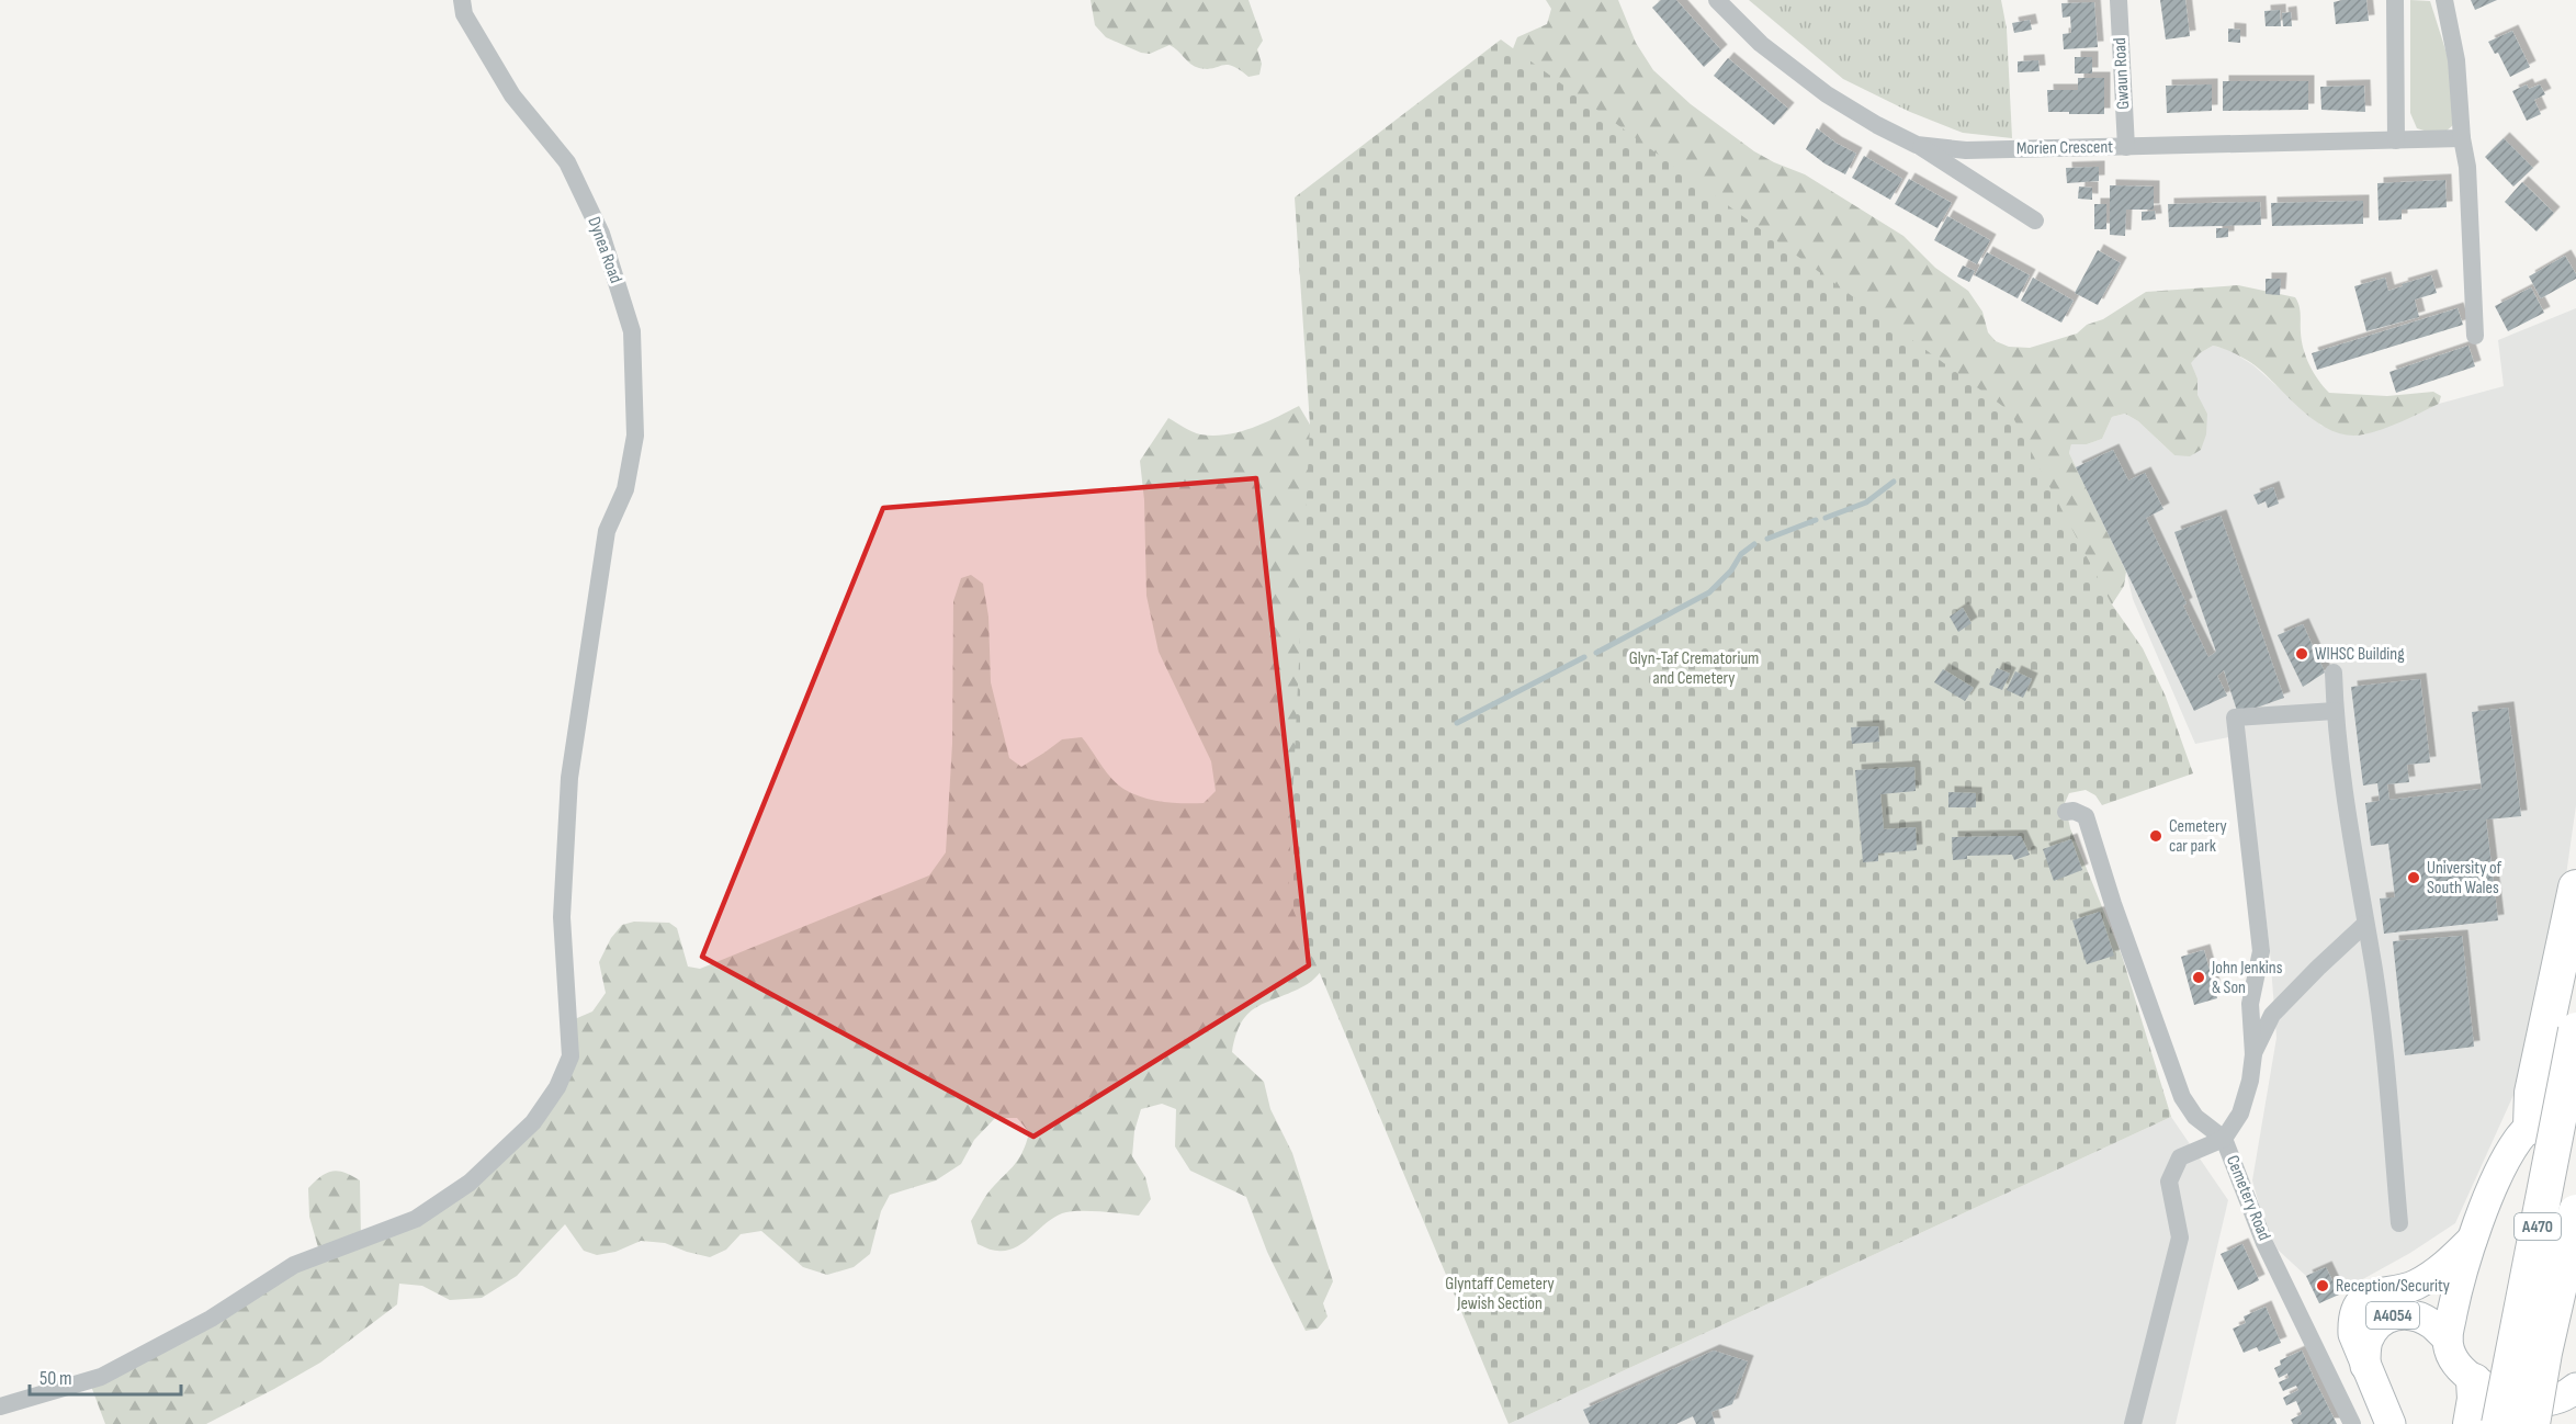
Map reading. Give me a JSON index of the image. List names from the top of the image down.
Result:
{
  "streets": {
    "highway": ["A470"],
    "main road": ["A4054"],
    "street": [
      "Gwaun Road",
      "Morien Crescent",
      "Dynea Road",
      "Cemetery Road"
    ]
  },
  "crossings": [
    ["Gwaun Road", "Morien Crescent"]
  ],
  "parks": ["Glyn-Taf Crematorium and Cemetery", "Glyntaff Cemetery Jewish Section"],
  "places": [
    "WIHSC Building",
    "Cemetery car park",
    "University of South Wales",
    "John Jenkins & Son",
    "Reception/Security"
  ],
  "scale_bar": "50 m"
}
